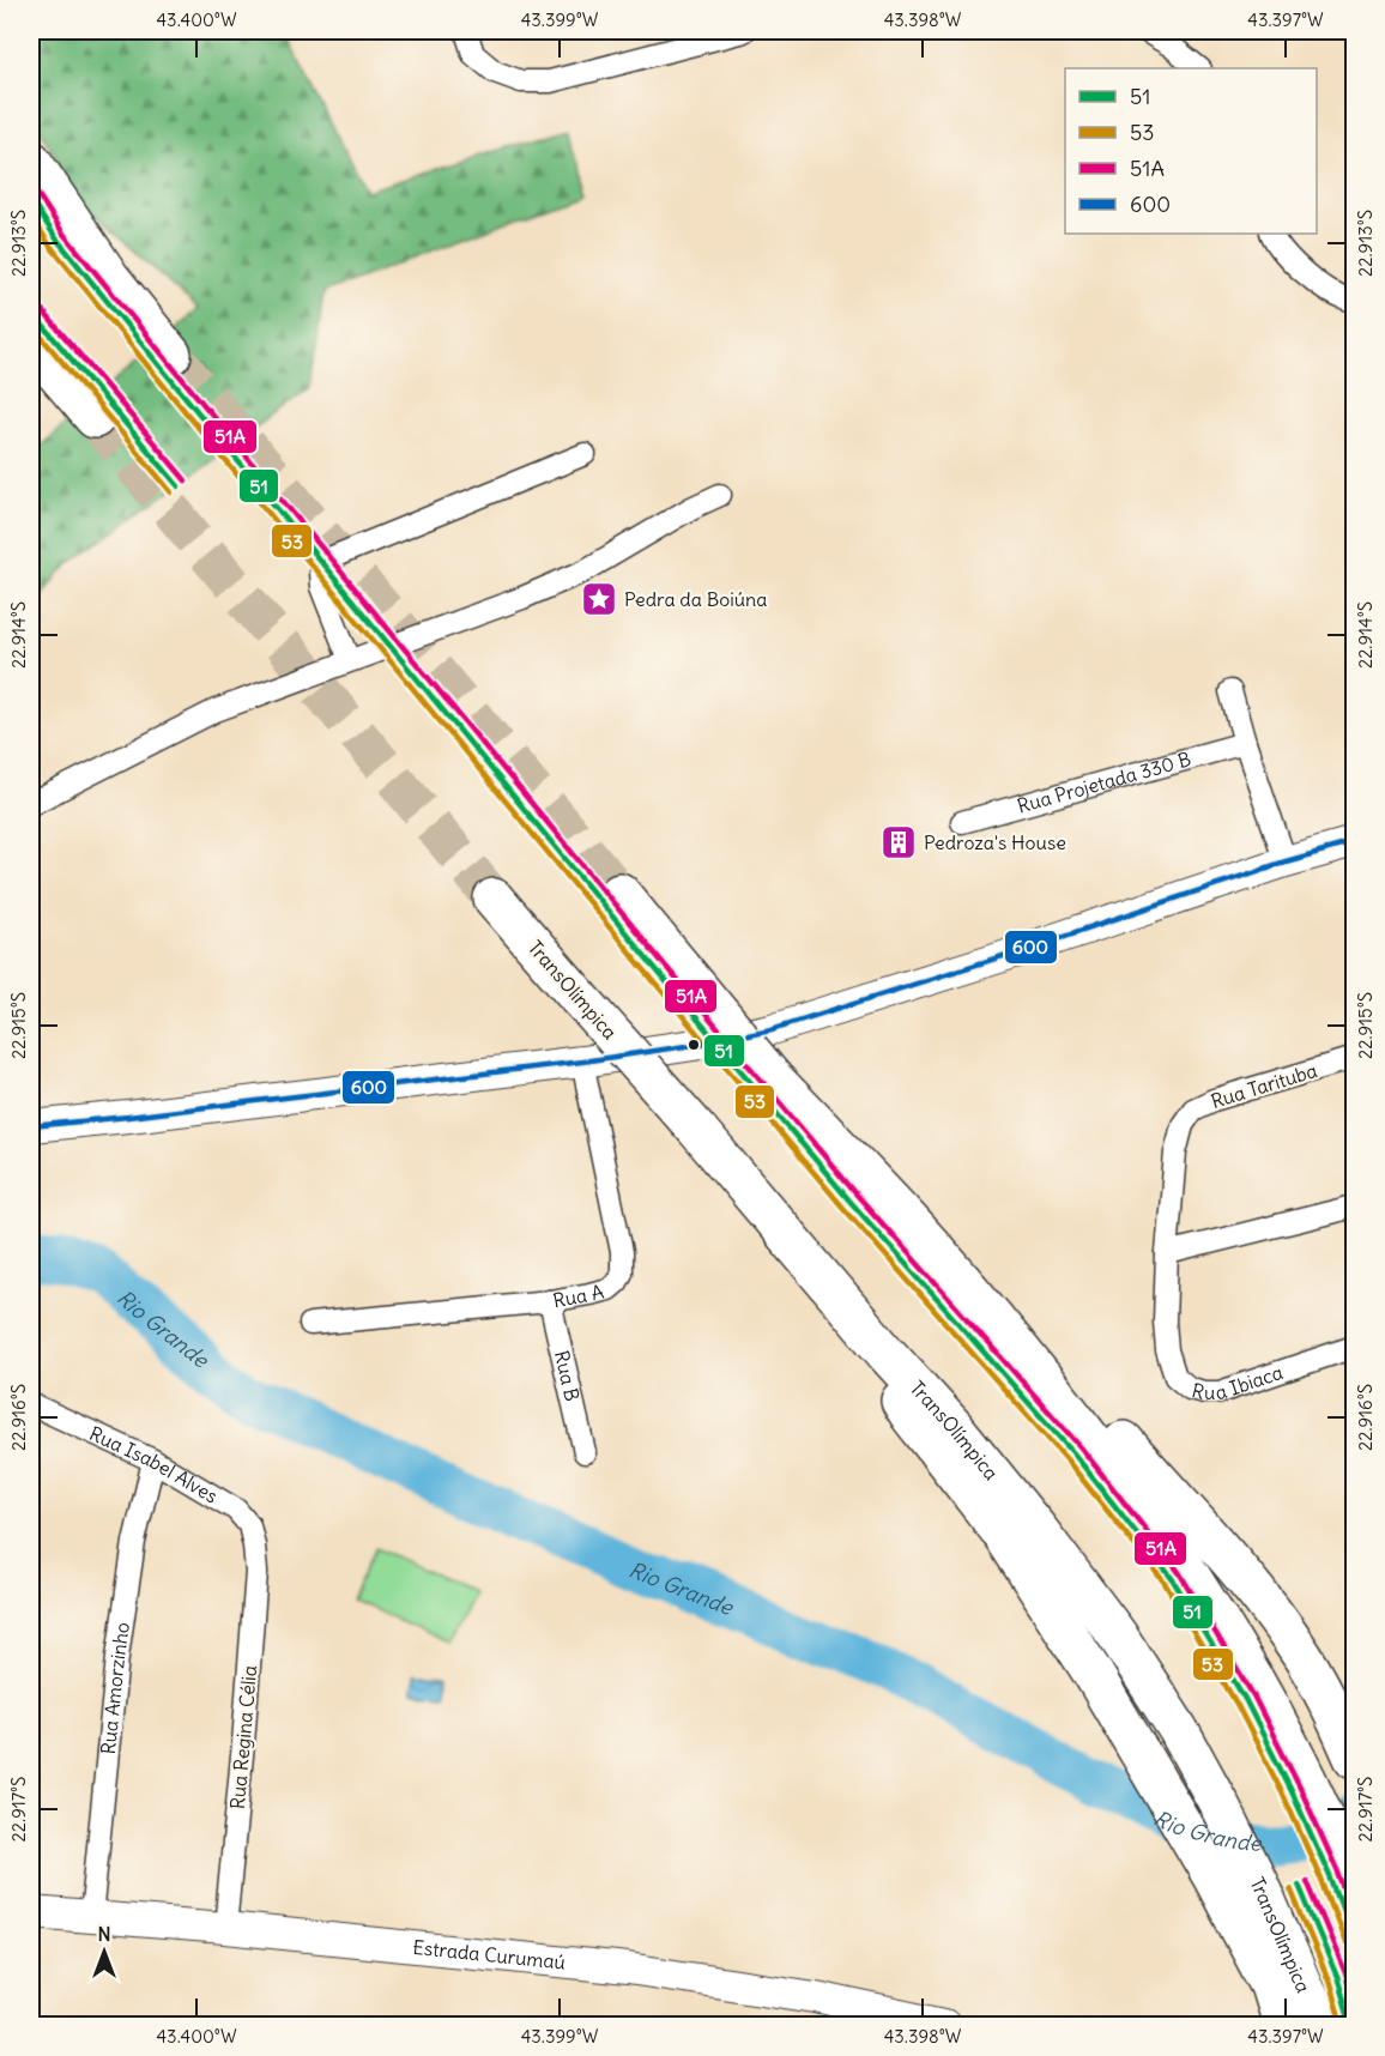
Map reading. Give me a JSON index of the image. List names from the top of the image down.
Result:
{
  "streets": {
    "highway": ["TransOlímpica"],
    "street": [
      "Rua Projetada 330 B",
      "Rua Tarituba",
      "Rua A",
      "Rua Ibiaca",
      "Rua B",
      "Rua Isabel Alves",
      "Rua Amorzinho",
      "Rua Regina Célia",
      "Estrada Curumaú"
    ]
  },
  "crossings": [
    ["Rua Tarituba", "Rua Ibiaca"],
    ["Rua A", "Rua B"],
    ["Rua Isabel Alves", "Rua Amorzinho"],
    ["Rua Isabel Alves", "Rua Regina Célia"],
    ["Rua Amorzinho", "Estrada Curumaú"],
    ["Rua Regina Célia", "Estrada Curumaú"]
  ],
  "water": ["Rio Grande"],
  "places": {
    "place": ["Pedra da Boiúna"],
    "building": ["Pedroza's House"]
  },
  "lines": [
    "transit line 51A",
    "transit line 51",
    "transit line 53",
    "transit line 600"
  ],
  "legend": [
    "51",
    "53",
    "51A",
    "600"
  ],
  "north": "top",
  "coordinates": [
    "43.400°W",
    "43.399°W",
    "43.398°W",
    "43.397°W",
    "22.913°S",
    "22.914°S",
    "22.915°S",
    "22.916°S",
    "22.917°S"
  ]
}
